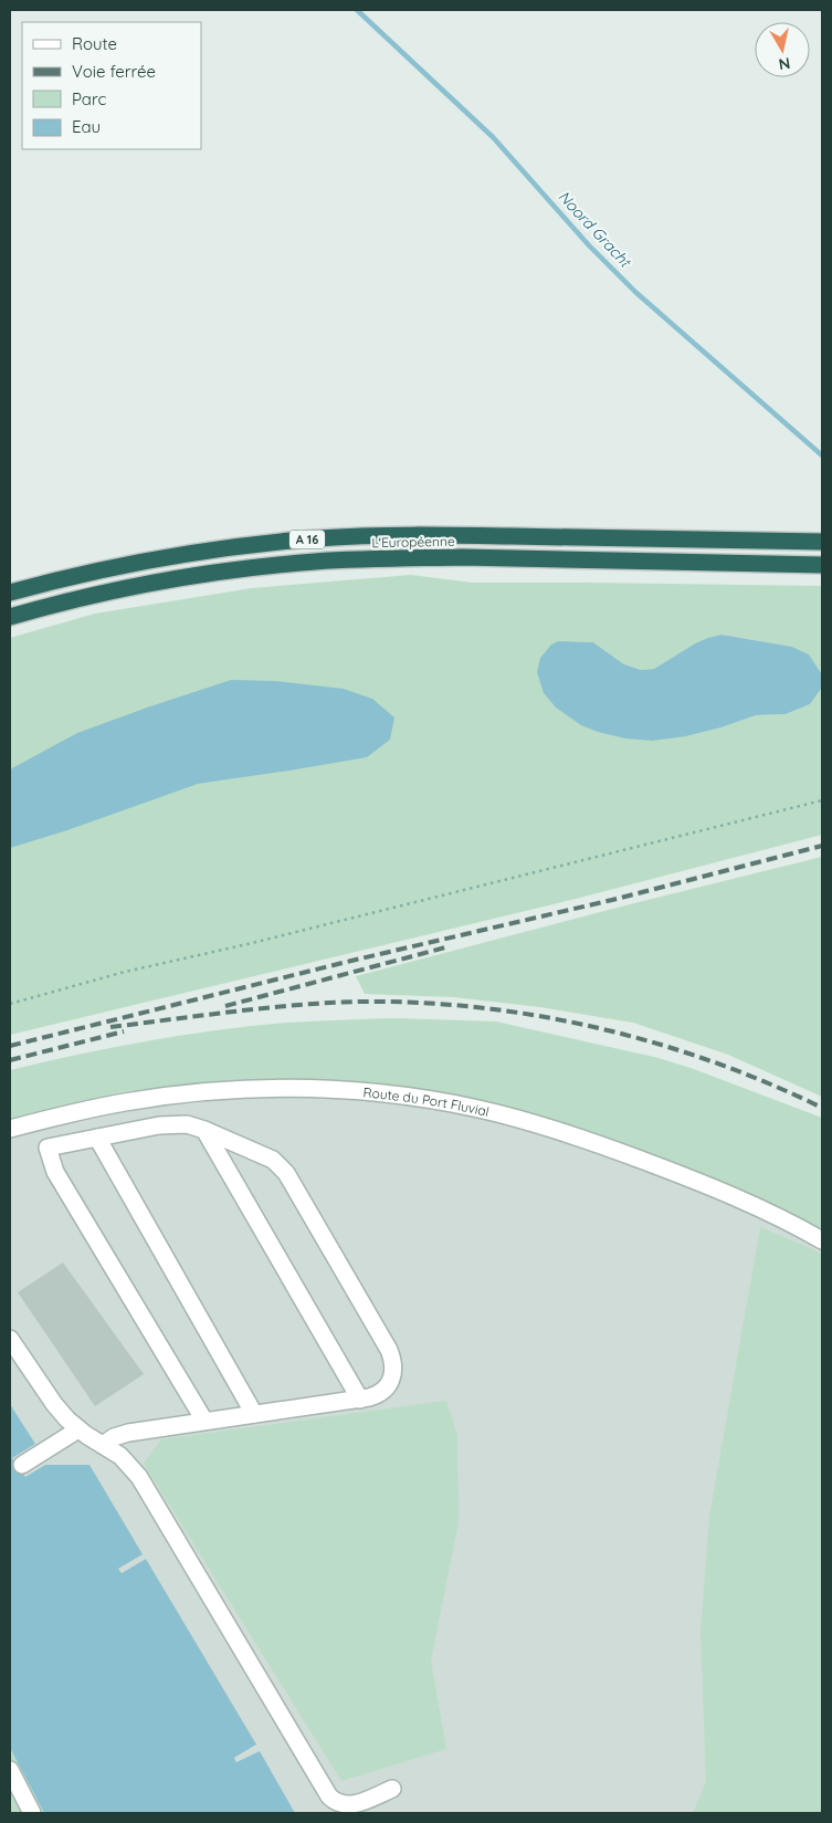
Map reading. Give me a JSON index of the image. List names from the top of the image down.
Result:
{
  "streets": {
    "highway": ["A 16", "L'Européenne"],
    "street": ["Route du Port Fluvial"]
  },
  "water": ["Noord Gracht"],
  "legend": [
    "Route",
    "Voie ferrée",
    "Parc",
    "Eau"
  ],
  "north": "bottom"
}
